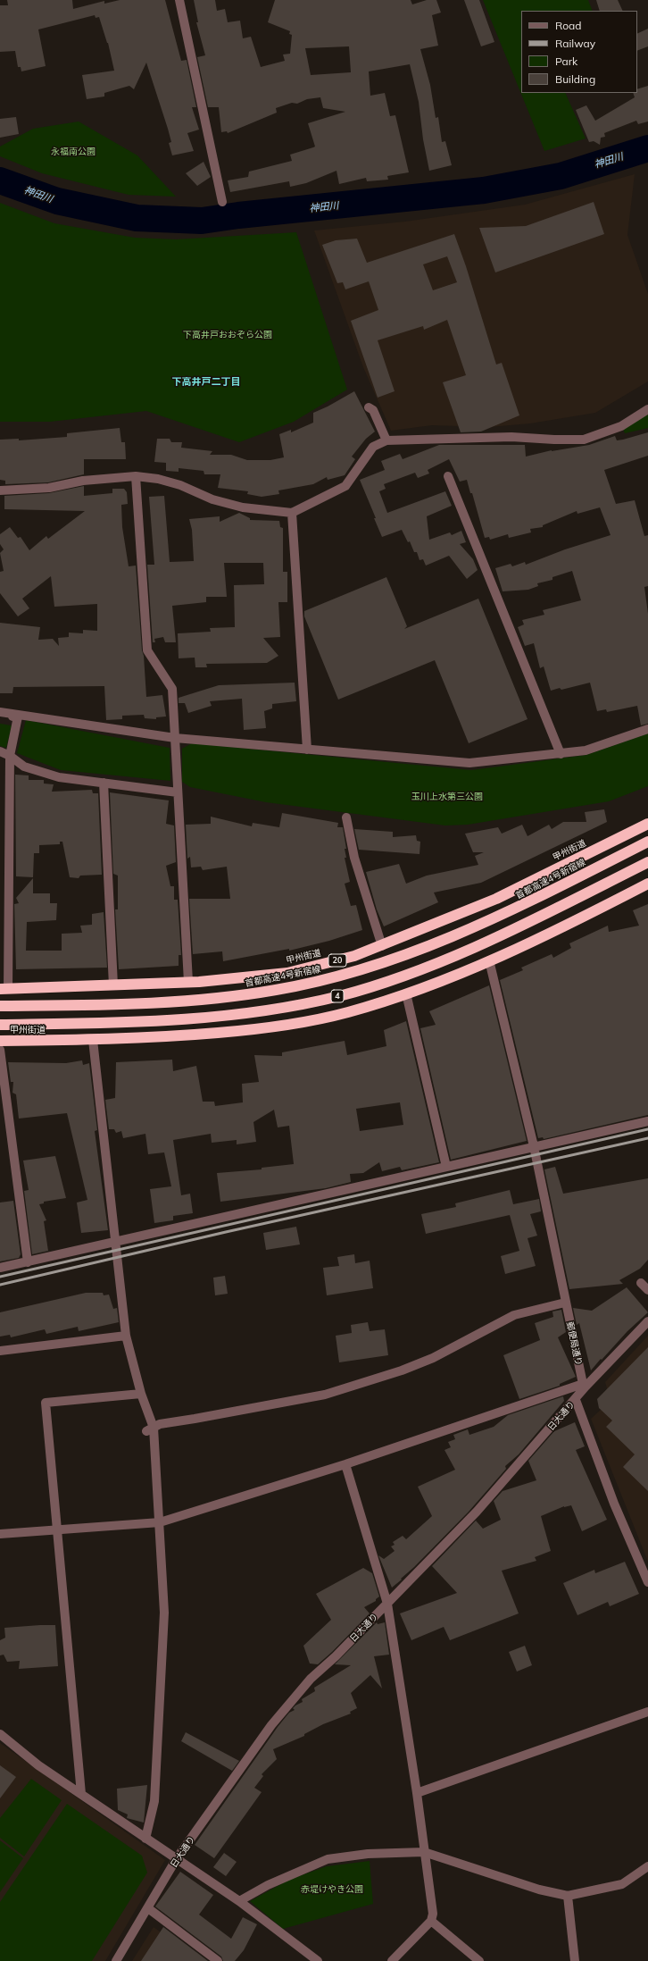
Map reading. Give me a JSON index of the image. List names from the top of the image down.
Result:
{
  "streets": {
    "highway": [
      "甲州街道",
      "首都高速4号新宿線",
      "20",
      "4"
    ],
    "street": ["郵便局通り", "日大通り"]
  },
  "crossings": [
    ["甲州街道", "郵便局通り"],
    ["郵便局通り", "日大通り"]
  ],
  "districts": ["下高井戸二丁目"],
  "water": ["神田川"],
  "parks": [
    "永福南公園",
    "下高井戸おおぞら公園",
    "玉川上水第三公園",
    "赤堤けやき公園"
  ],
  "legend": [
    "Road",
    "Railway",
    "Park",
    "Building"
  ]
}
